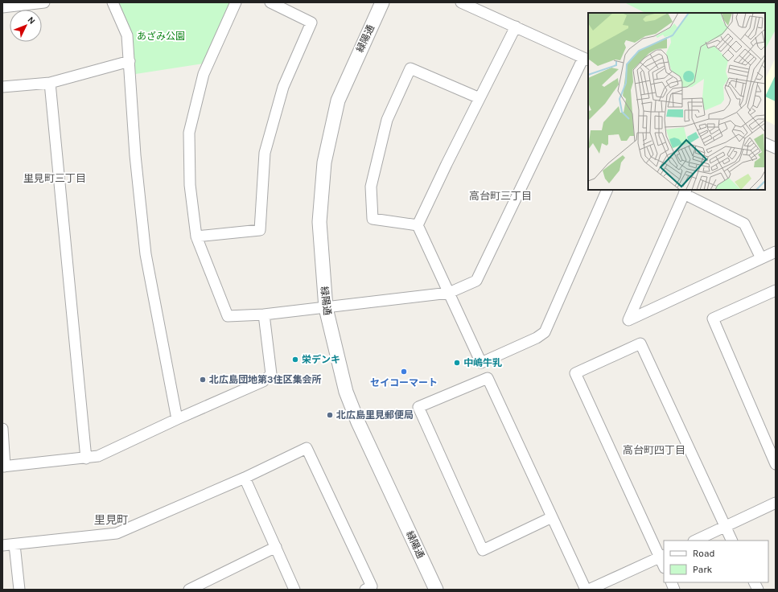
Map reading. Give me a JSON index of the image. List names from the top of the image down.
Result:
{
  "streets": {
    "street": ["緑陽通"]
  },
  "districts": [
    "里見町三丁目",
    "高台町三丁目",
    "高台町四丁目",
    "里見町"
  ],
  "parks": ["あざみ公園"],
  "places": [
    "栄デンキ",
    "中嶋牛乳",
    "セイコーマート",
    "北広島団地第3住区集会所",
    "北広島里見郵便局"
  ],
  "legend": ["Road", "Park"],
  "north": "top right"
}
